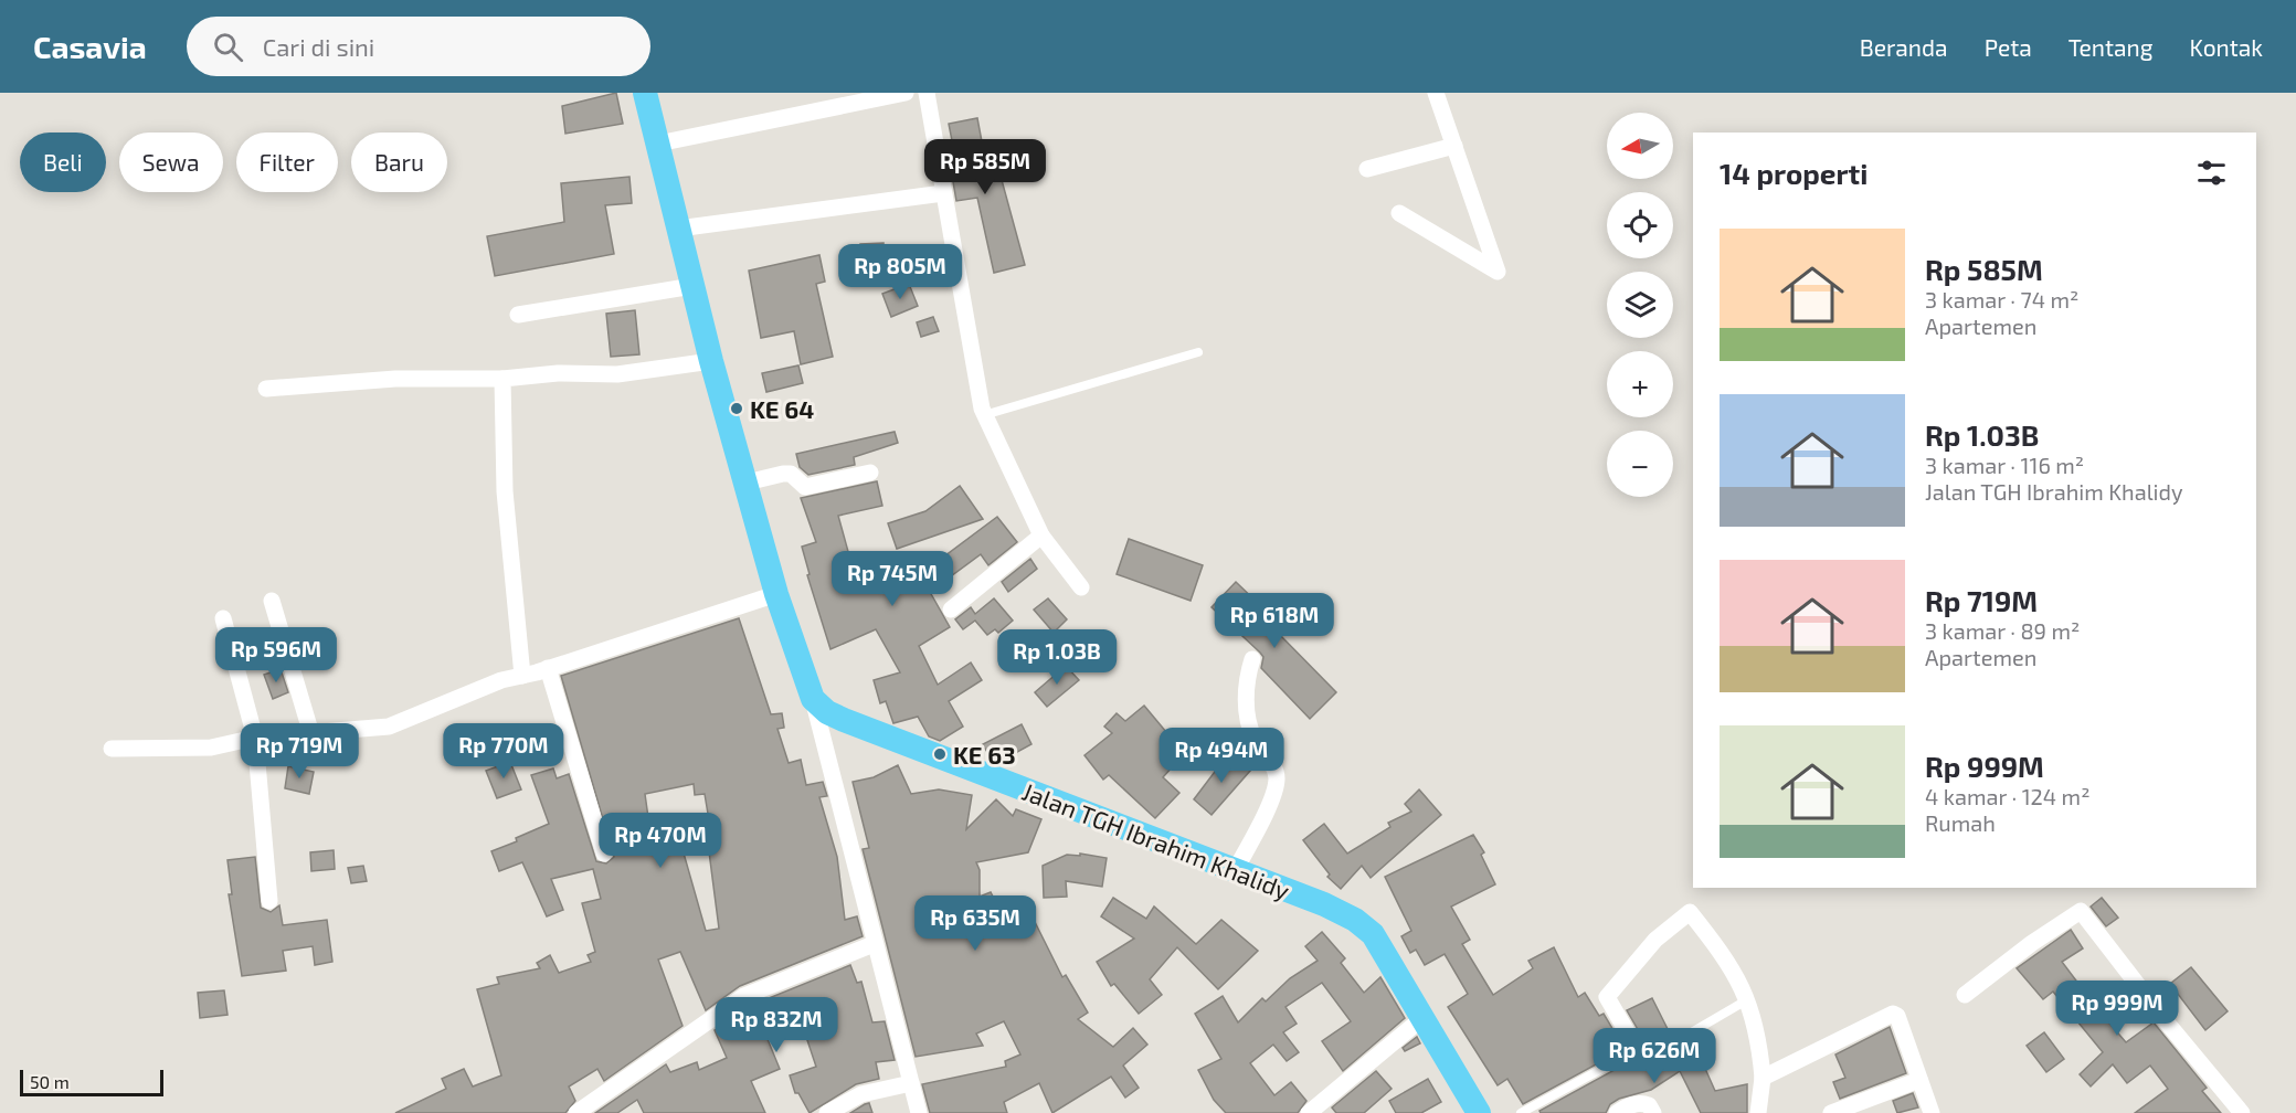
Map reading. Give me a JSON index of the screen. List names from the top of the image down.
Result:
{
  "streets": {
    "main road": ["Jalan TGH Ibrahim Khalidy"]
  },
  "places": ["KE 64", "KE 63"],
  "scale_bar": "50 m",
  "north": "left",
  "page": {
    "header": "Casavia",
    "search": "Cari di sini",
    "nav": [
      "Beranda",
      "Peta",
      "Tentang",
      "Kontak"
    ],
    "map_buttons": ["+", "−"],
    "chip": [
      "Beli",
      "Sewa",
      "Filter",
      "Baru"
    ],
    "heading": "14 properti",
    "price": [
      "Rp 585M",
      "Rp 805M",
      "Rp 745M",
      "Rp 618M",
      "Rp 596M",
      "Rp 1.03B",
      "Rp 719M",
      "Rp 770M",
      "Rp 494M",
      "Rp 470M",
      "Rp 635M",
      "Rp 999M",
      "Rp 832M",
      "Rp 626M"
    ],
    "list": [
      {
        "name": "Rp 585M",
        "note": "3 kamar · 74 m² · Apartemen"
      },
      {
        "name": "Rp 1.03B",
        "note": "3 kamar · 116 m² · Jalan TGH Ibrahim Khalidy"
      },
      {
        "name": "Rp 719M",
        "note": "3 kamar · 89 m² · Apartemen"
      },
      {
        "name": "Rp 999M",
        "note": "4 kamar · 124 m² · Rumah"
      }
    ],
    "scale": "50 m"
  }
}
